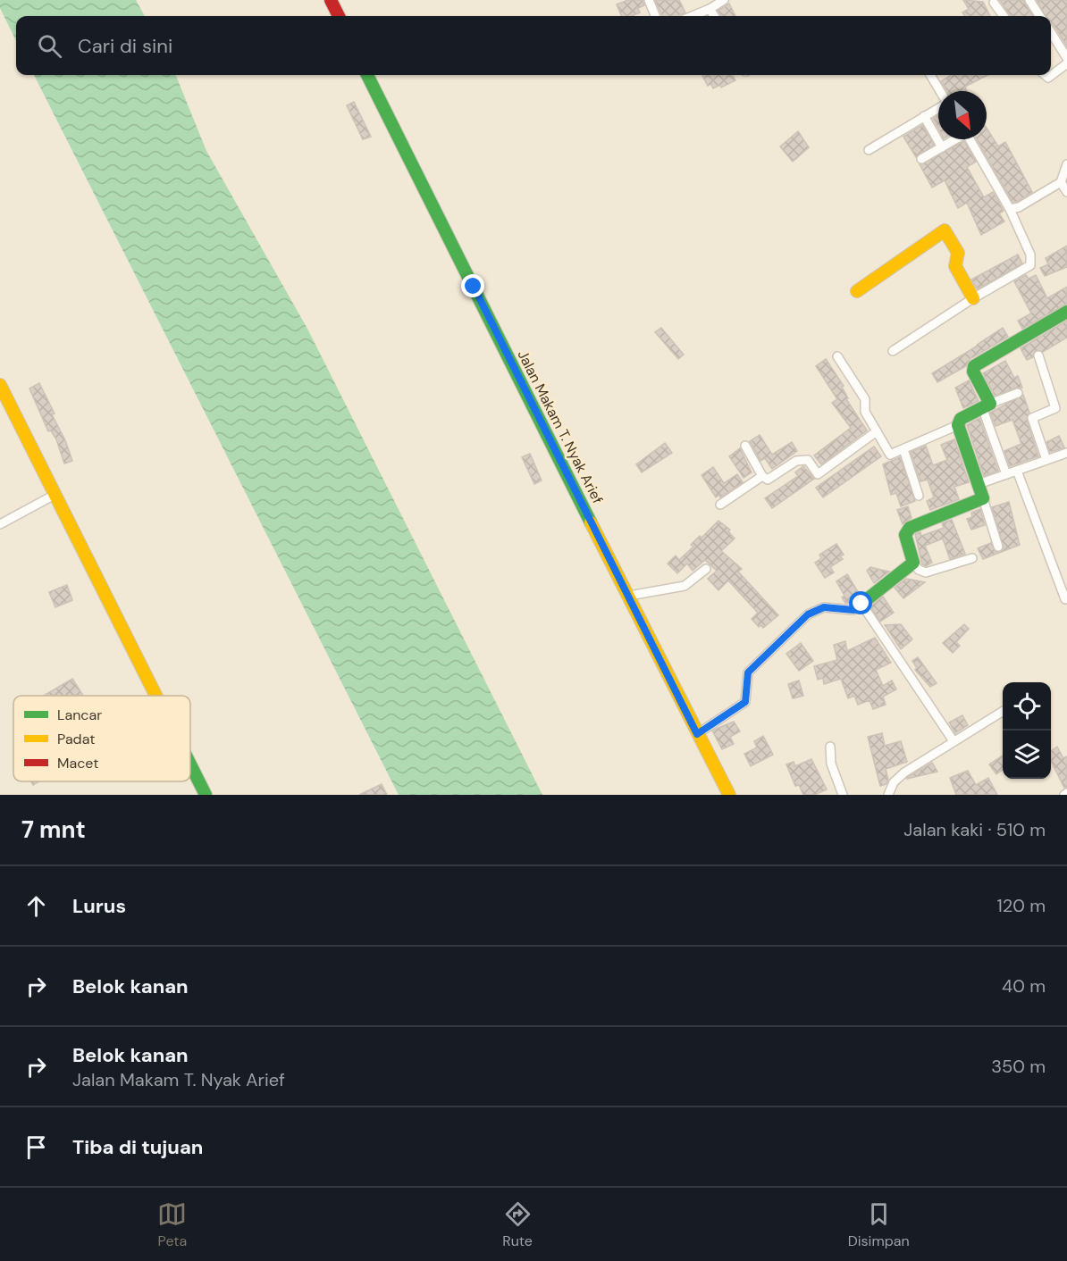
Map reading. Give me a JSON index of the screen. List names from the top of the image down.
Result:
{
  "streets": {
    "street": ["Jalan Makam T. Nyak Arief"]
  },
  "legend": ["Lancar", "Padat", "Macet"],
  "north": "bottom right",
  "page": {
    "search": "Cari di sini",
    "heading": ["7 mnt", "Jalan kaki · 510 m"],
    "list": [
      ["Lurus", "120 m"],
      ["Belok kanan", "40 m"],
      ["Belok kanan", "Jalan Makam T. Nyak Arief", "350 m"],
      "Tiba di tujuan"
    ],
    "nav": ["Peta", "Rute", "Disimpan"]
  }
}
